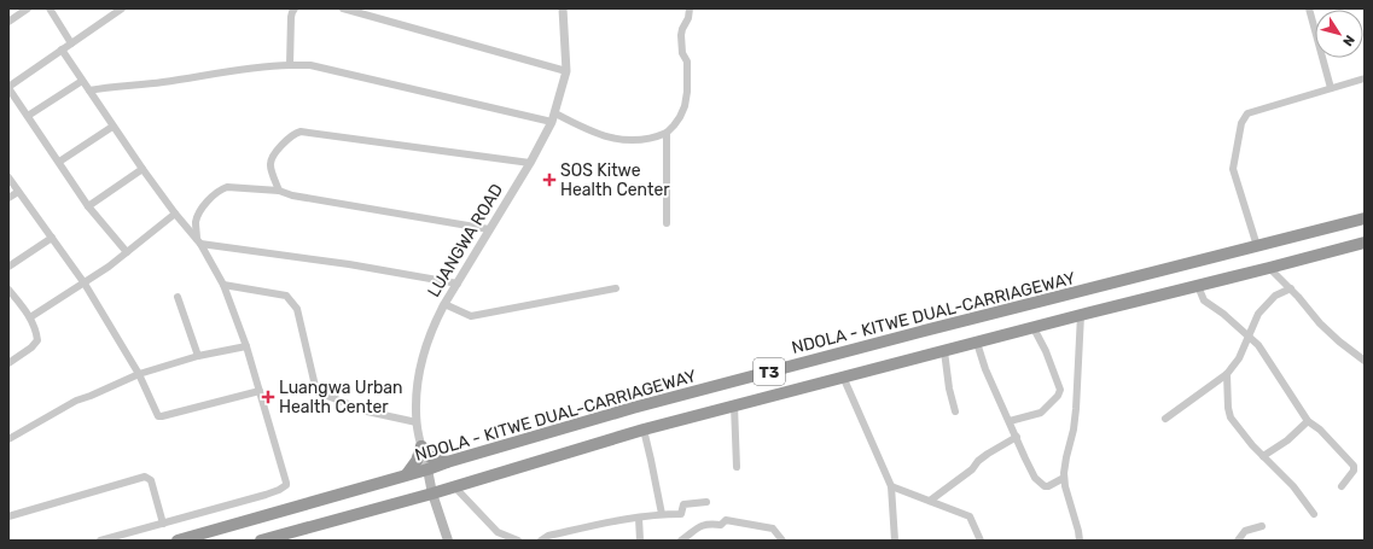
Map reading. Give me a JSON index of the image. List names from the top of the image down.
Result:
{
  "streets": {
    "highway": ["NDOLA - KITWE DUAL-CARRIAGEWAY", "T3"],
    "main road": ["LUANGWA ROAD"]
  },
  "crossings": [
    ["LUANGWA ROAD", "NDOLA - KITWE DUAL-CARRIAGEWAY"],
    ["LUANGWA ROAD", "T3"]
  ],
  "places": {
    "health": ["SOS Kitwe Health Center", "Luangwa Urban Health Center"]
  },
  "north": "bottom right"
}
